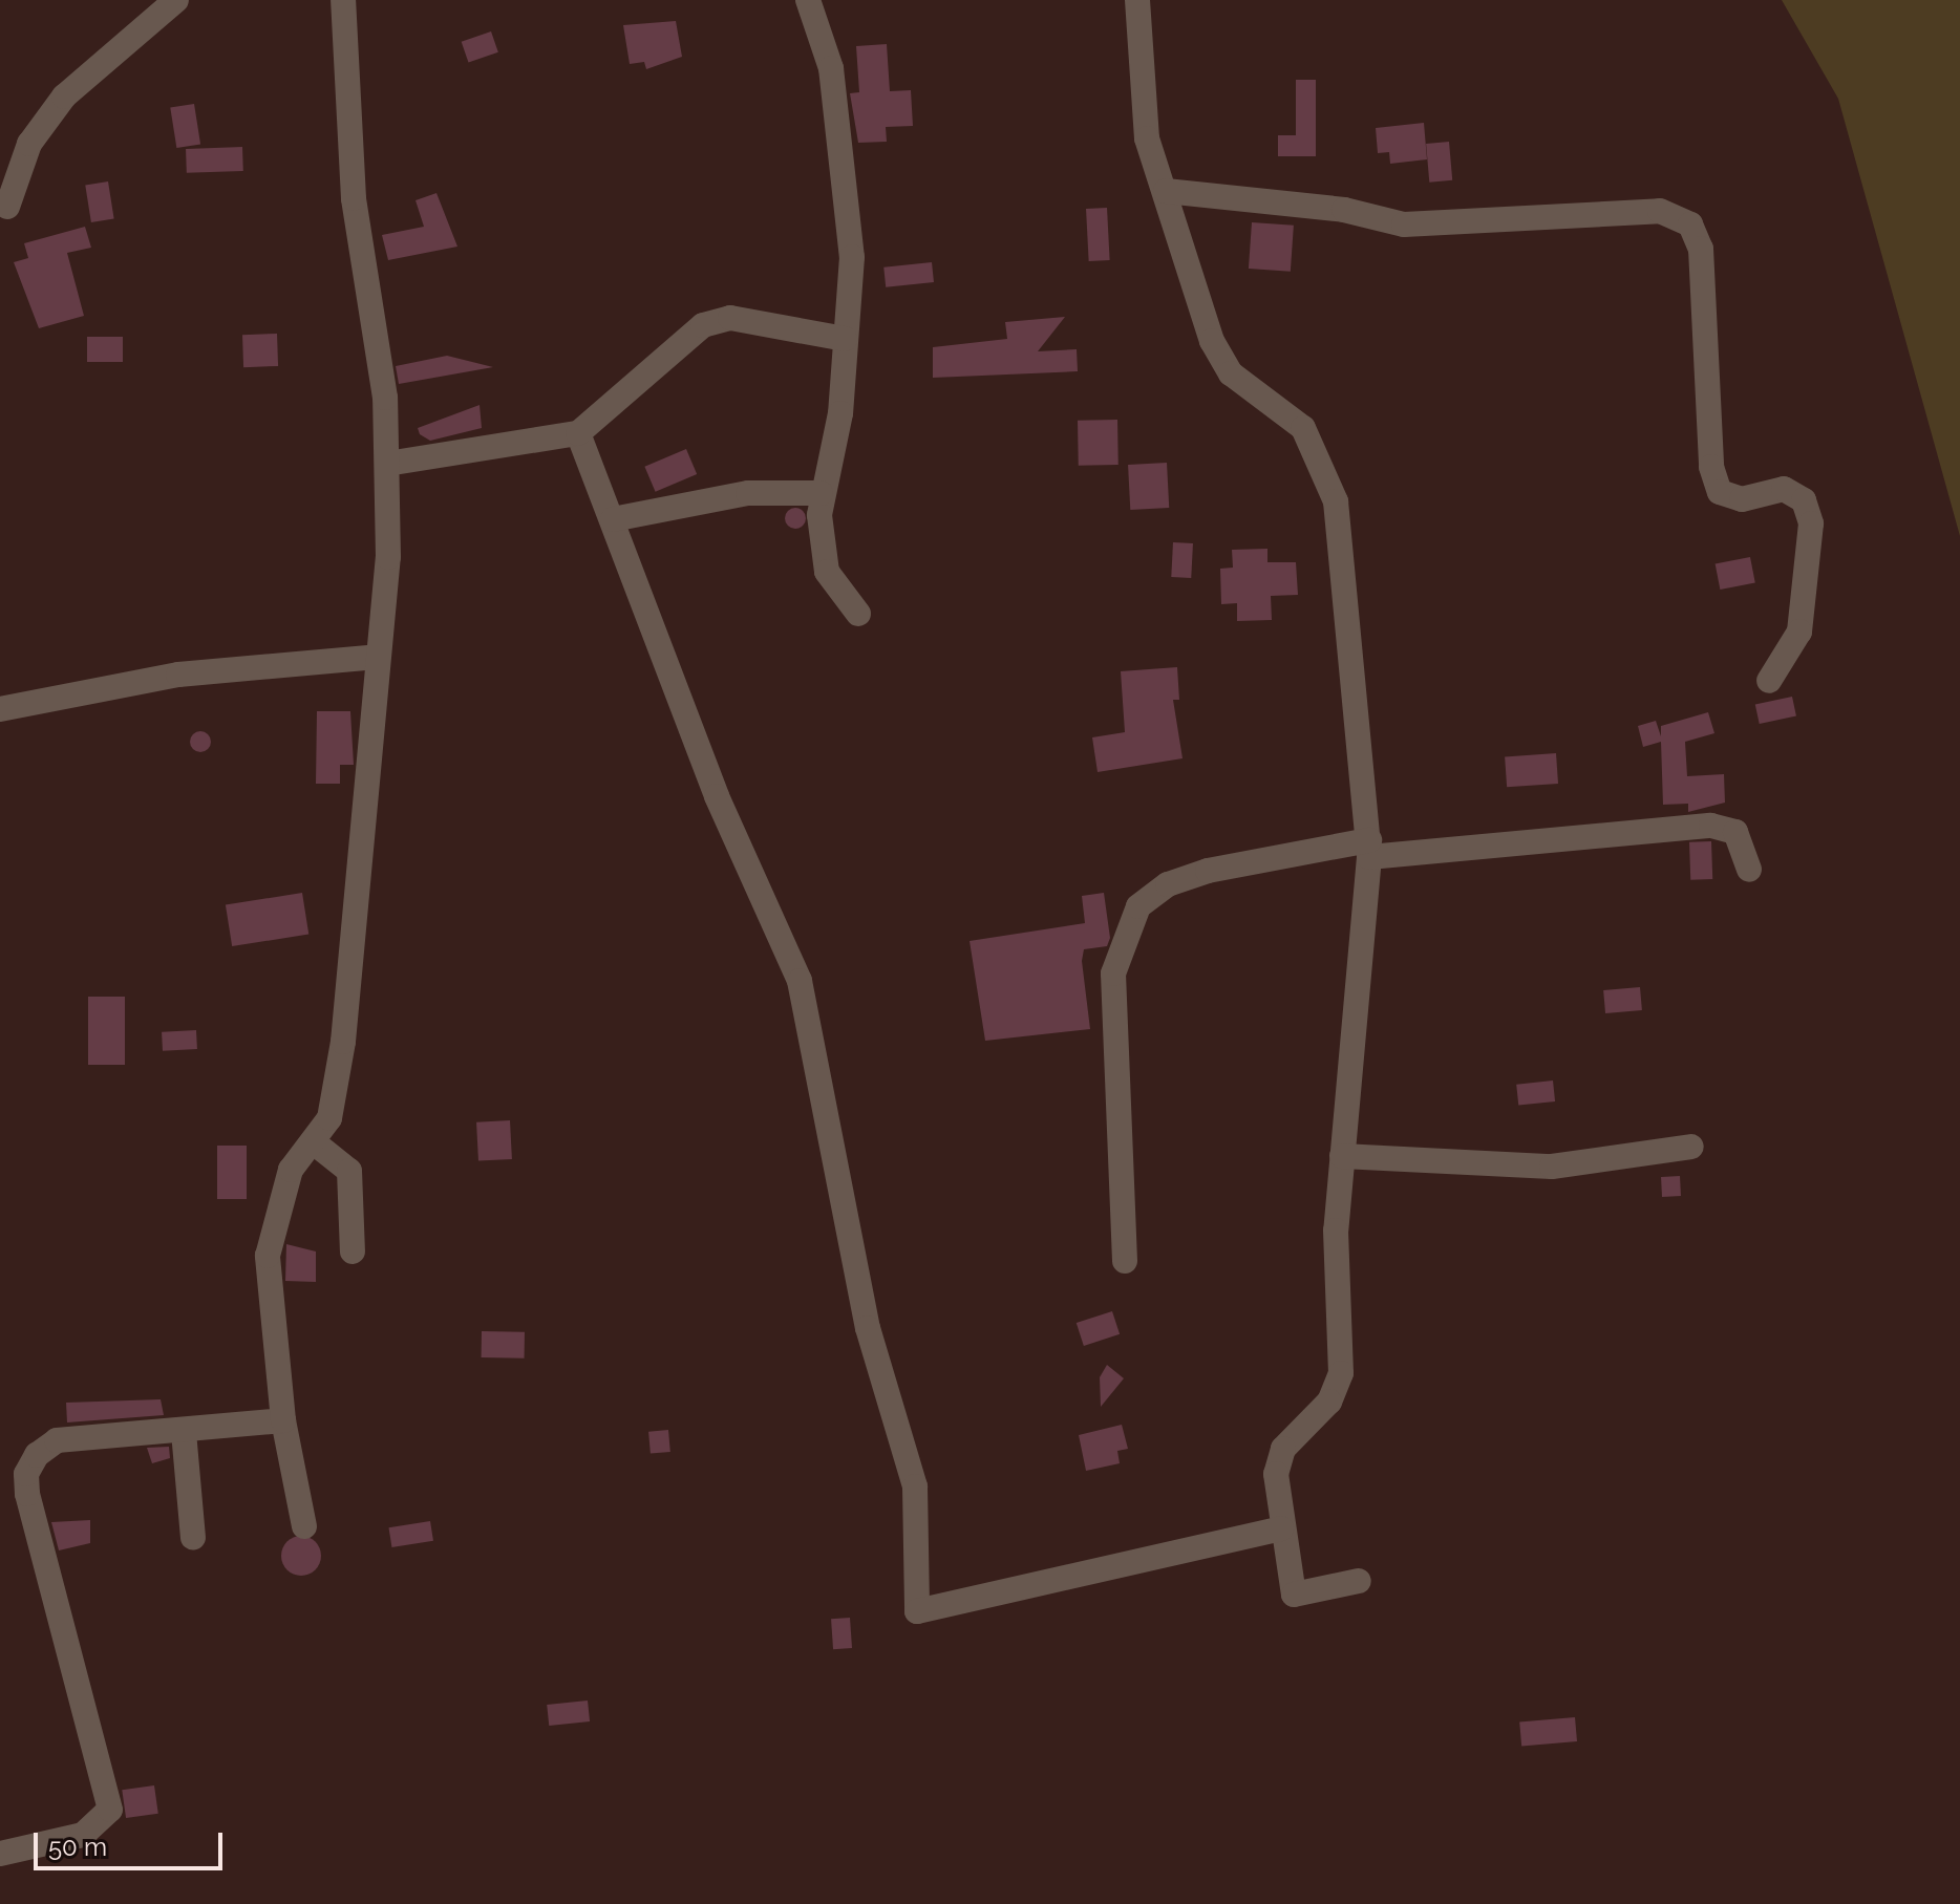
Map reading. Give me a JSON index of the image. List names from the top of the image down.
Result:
{
  "scale_bar": "50 m"
}
